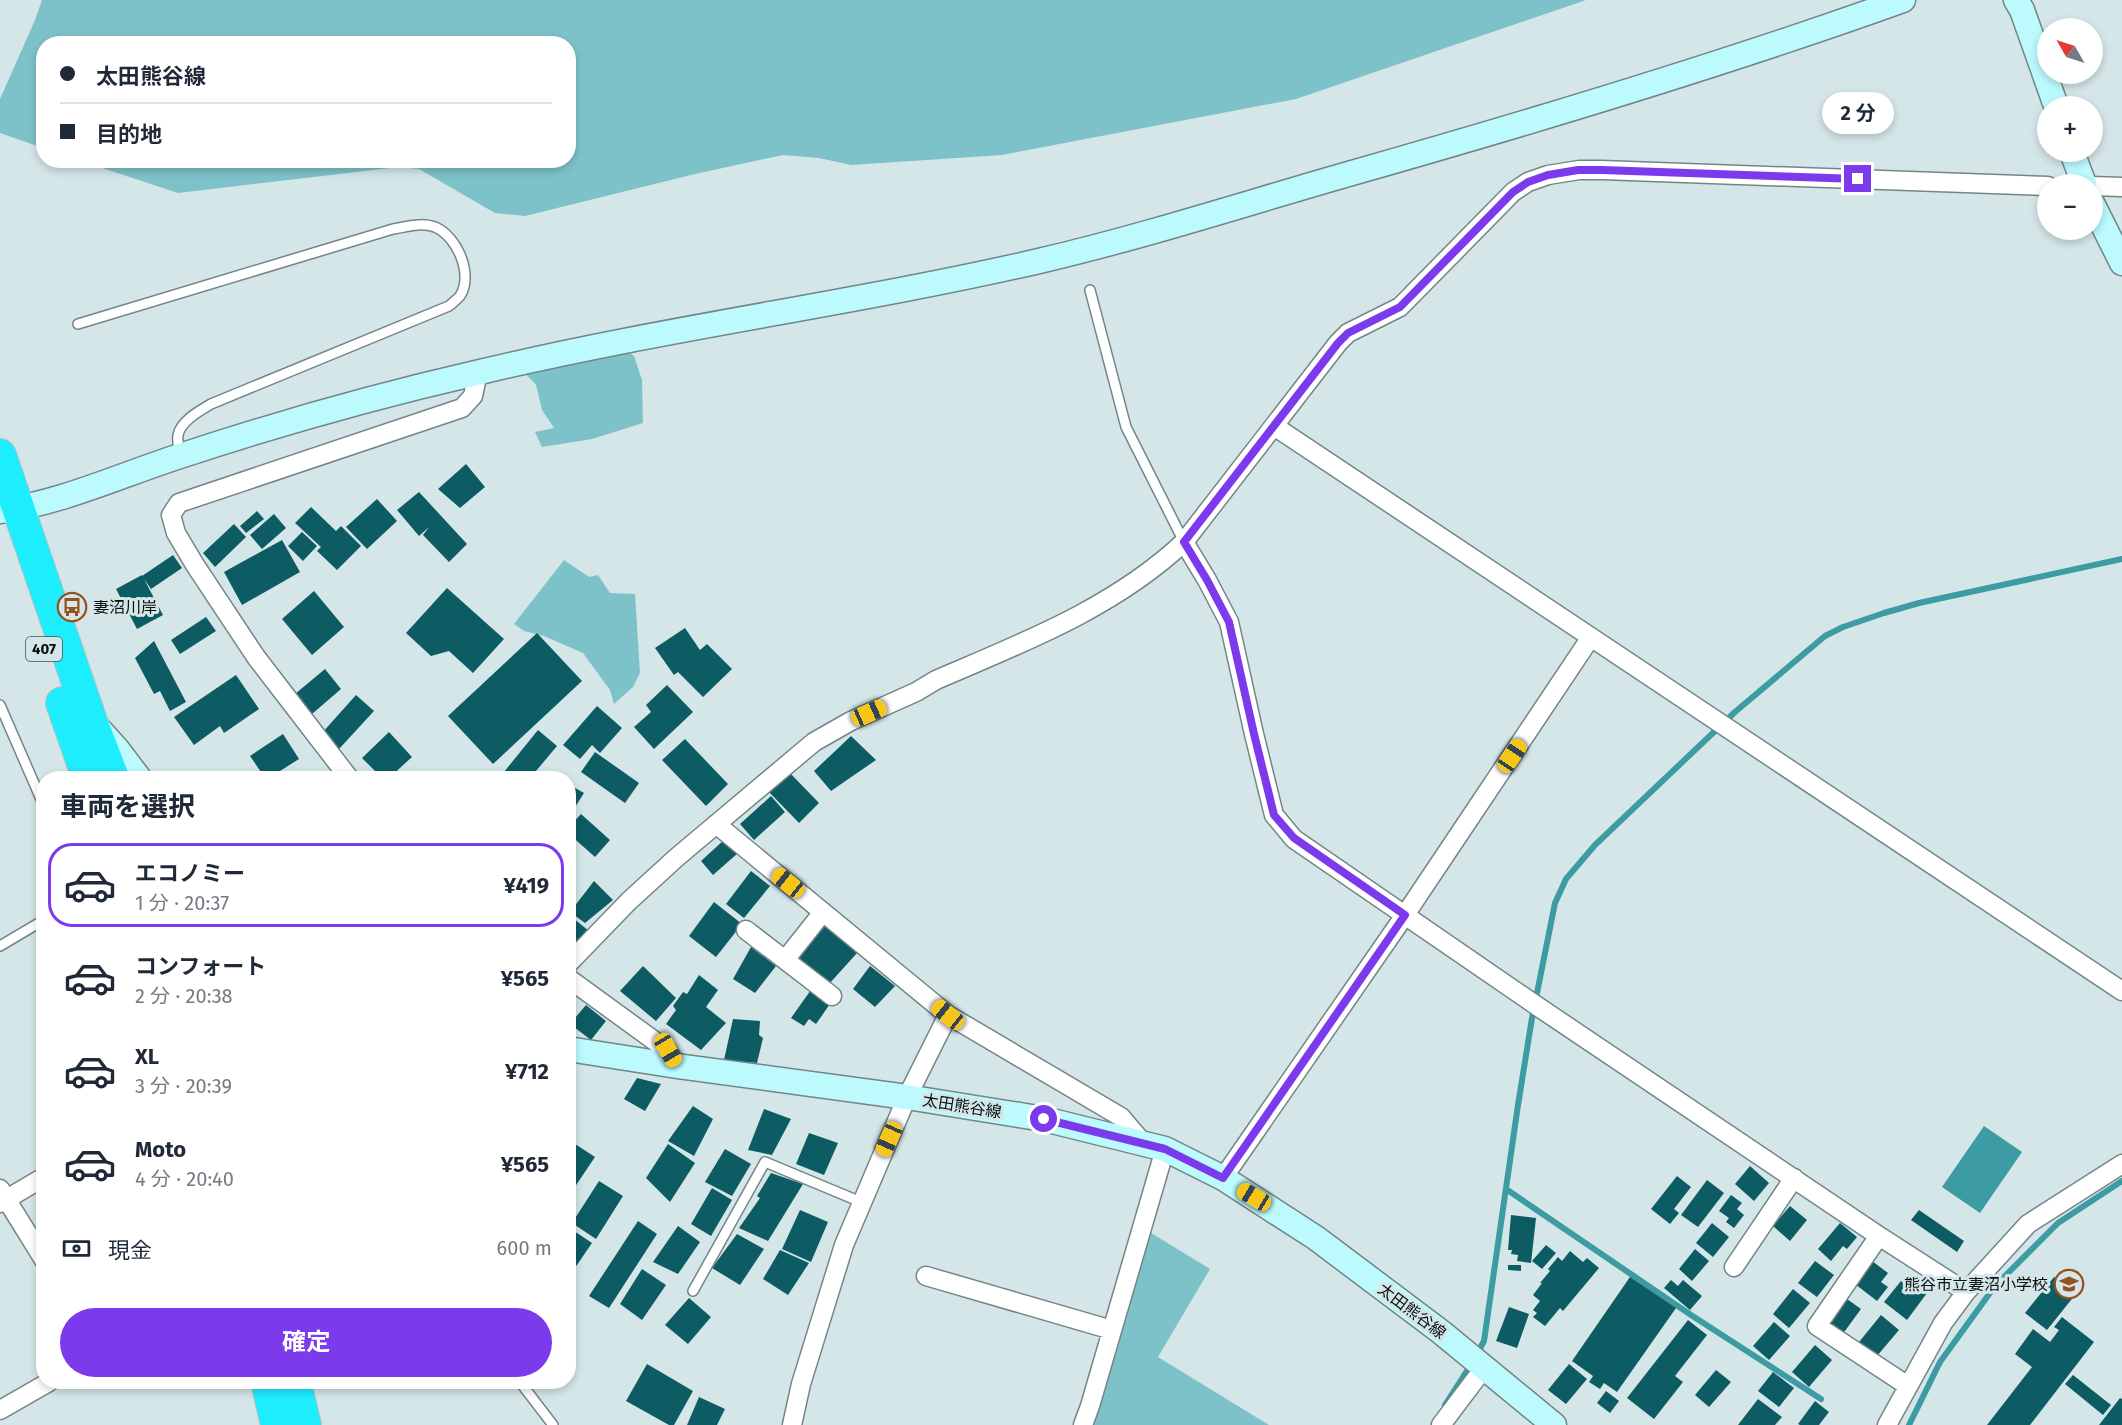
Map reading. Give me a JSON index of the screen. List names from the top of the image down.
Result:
{
  "streets": {
    "highway": ["407"],
    "street": ["太田熊谷線"]
  },
  "places": {
    "bus stop": ["妻沼川岸"],
    "school or university": ["熊谷市立妻沼小学校"]
  },
  "north": "top left",
  "page": {
    "map_buttons": ["+", "−"],
    "banner": ["太田熊谷線", "目的地"],
    "bubble": "2 分",
    "heading": "車両を選択",
    "list": [
      {
        "name": "エコノミー",
        "note": "1 分 · 20:37",
        "value": "¥419"
      },
      {
        "name": "コンフォート",
        "note": "2 分 · 20:38",
        "value": "¥565"
      },
      {
        "name": "XL",
        "note": "3 分 · 20:39",
        "value": "¥712"
      },
      {
        "name": "Moto",
        "note": "4 分 · 20:40",
        "value": "¥565"
      }
    ],
    "pay": ["現金", "600 m"],
    "buttons": "確定"
  }
}
